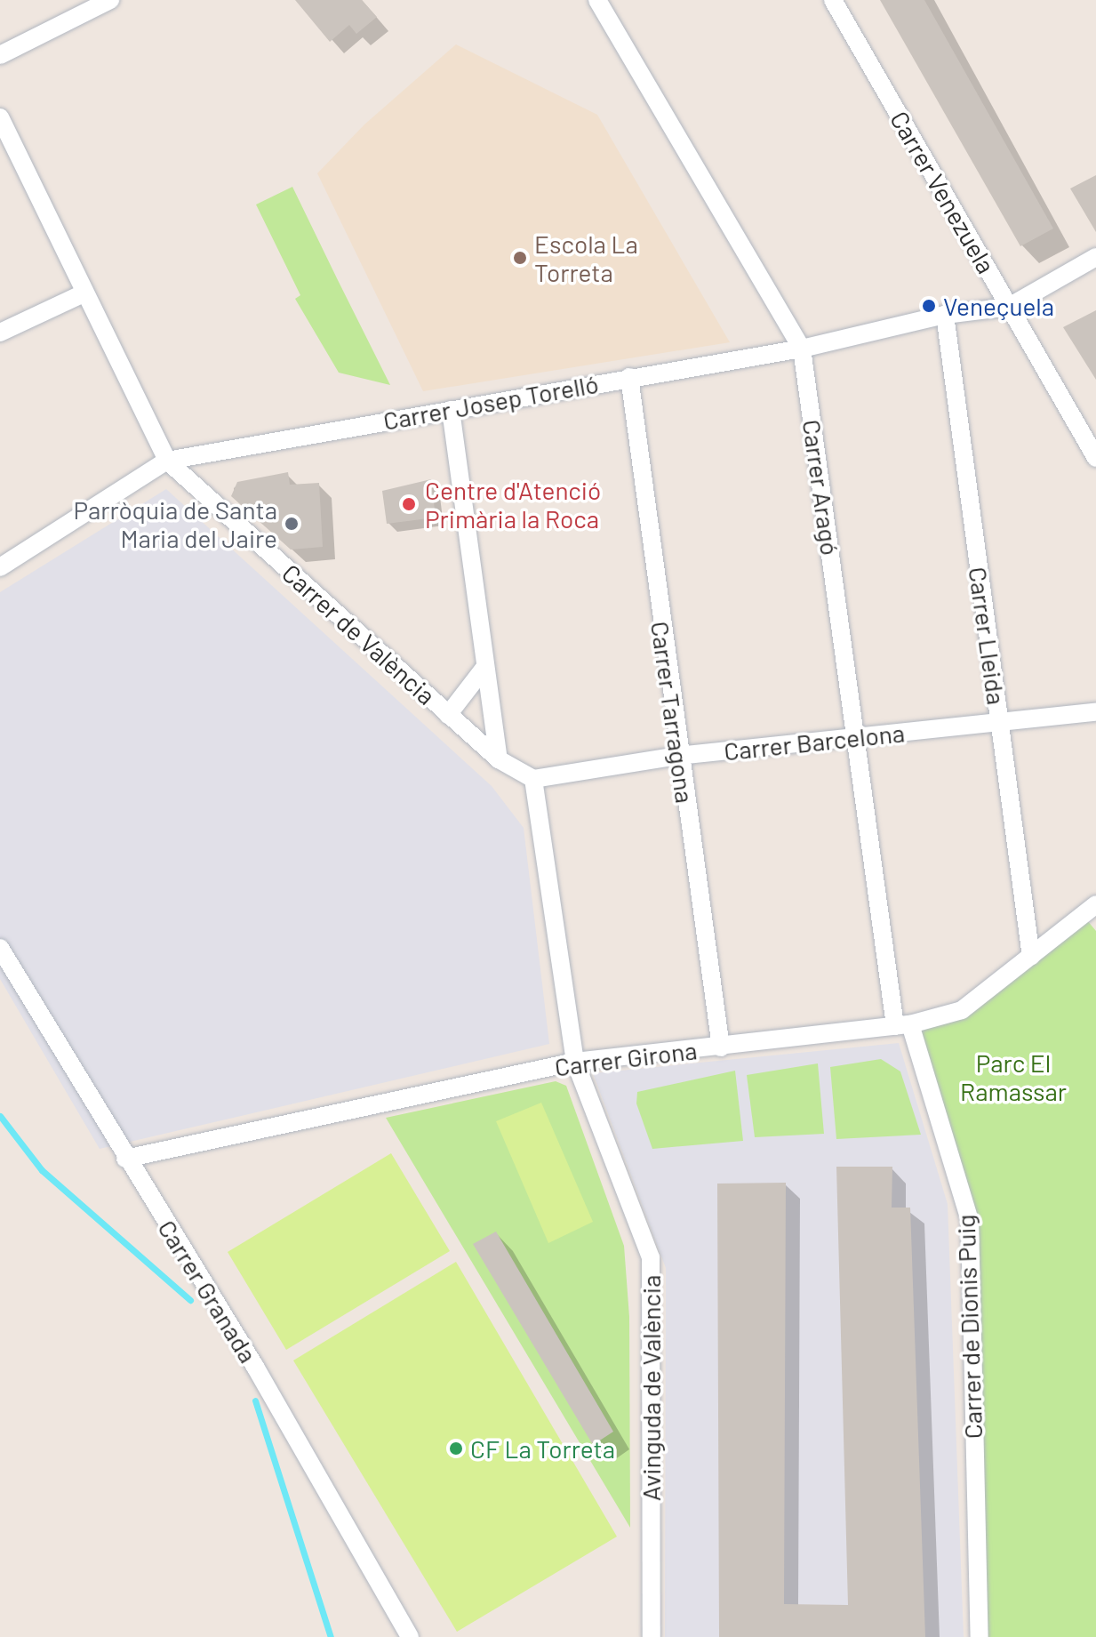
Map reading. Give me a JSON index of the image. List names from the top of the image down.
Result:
{
  "streets": {
    "street": [
      "Carrer Venezuela",
      "Carrer Josep Torelló",
      "Carrer Aragó",
      "Carrer de València",
      "Carrer Lleida",
      "Carrer Tarragona",
      "Carrer Barcelona",
      "Carrer Girona",
      "Carrer Granada",
      "Carrer de Dionis Puig",
      "Avinguda de València"
    ]
  },
  "crossings": [
    ["Carrer Venezuela", "Carrer Josep Torelló"],
    ["Carrer Josep Torelló", "Carrer Aragó"],
    ["Carrer Josep Torelló", "Carrer de València"],
    ["Carrer Josep Torelló", "Carrer Lleida"],
    ["Carrer Josep Torelló", "Carrer Tarragona"],
    ["Carrer Aragó", "Carrer Barcelona"],
    ["Carrer Aragó", "Carrer Girona"],
    ["Carrer Aragó", "Carrer de Dionis Puig"],
    ["Carrer de València", "Carrer Barcelona"],
    ["Carrer Lleida", "Carrer Barcelona"],
    ["Carrer Lleida", "Carrer Girona"],
    ["Carrer Tarragona", "Carrer Barcelona"],
    ["Carrer Tarragona", "Carrer Girona"],
    ["Carrer Girona", "Carrer Granada"],
    ["Carrer Girona", "Carrer de Dionis Puig"],
    ["Carrer Girona", "Avinguda de València"]
  ],
  "parks": ["Parc El Ramassar"],
  "places": [
    "Escola La Torreta",
    "Veneçuela",
    "Centre d'Atenció Primària la Roca",
    "Parròquia de Santa Maria del Jaire",
    "CF La Torreta"
  ]
}
